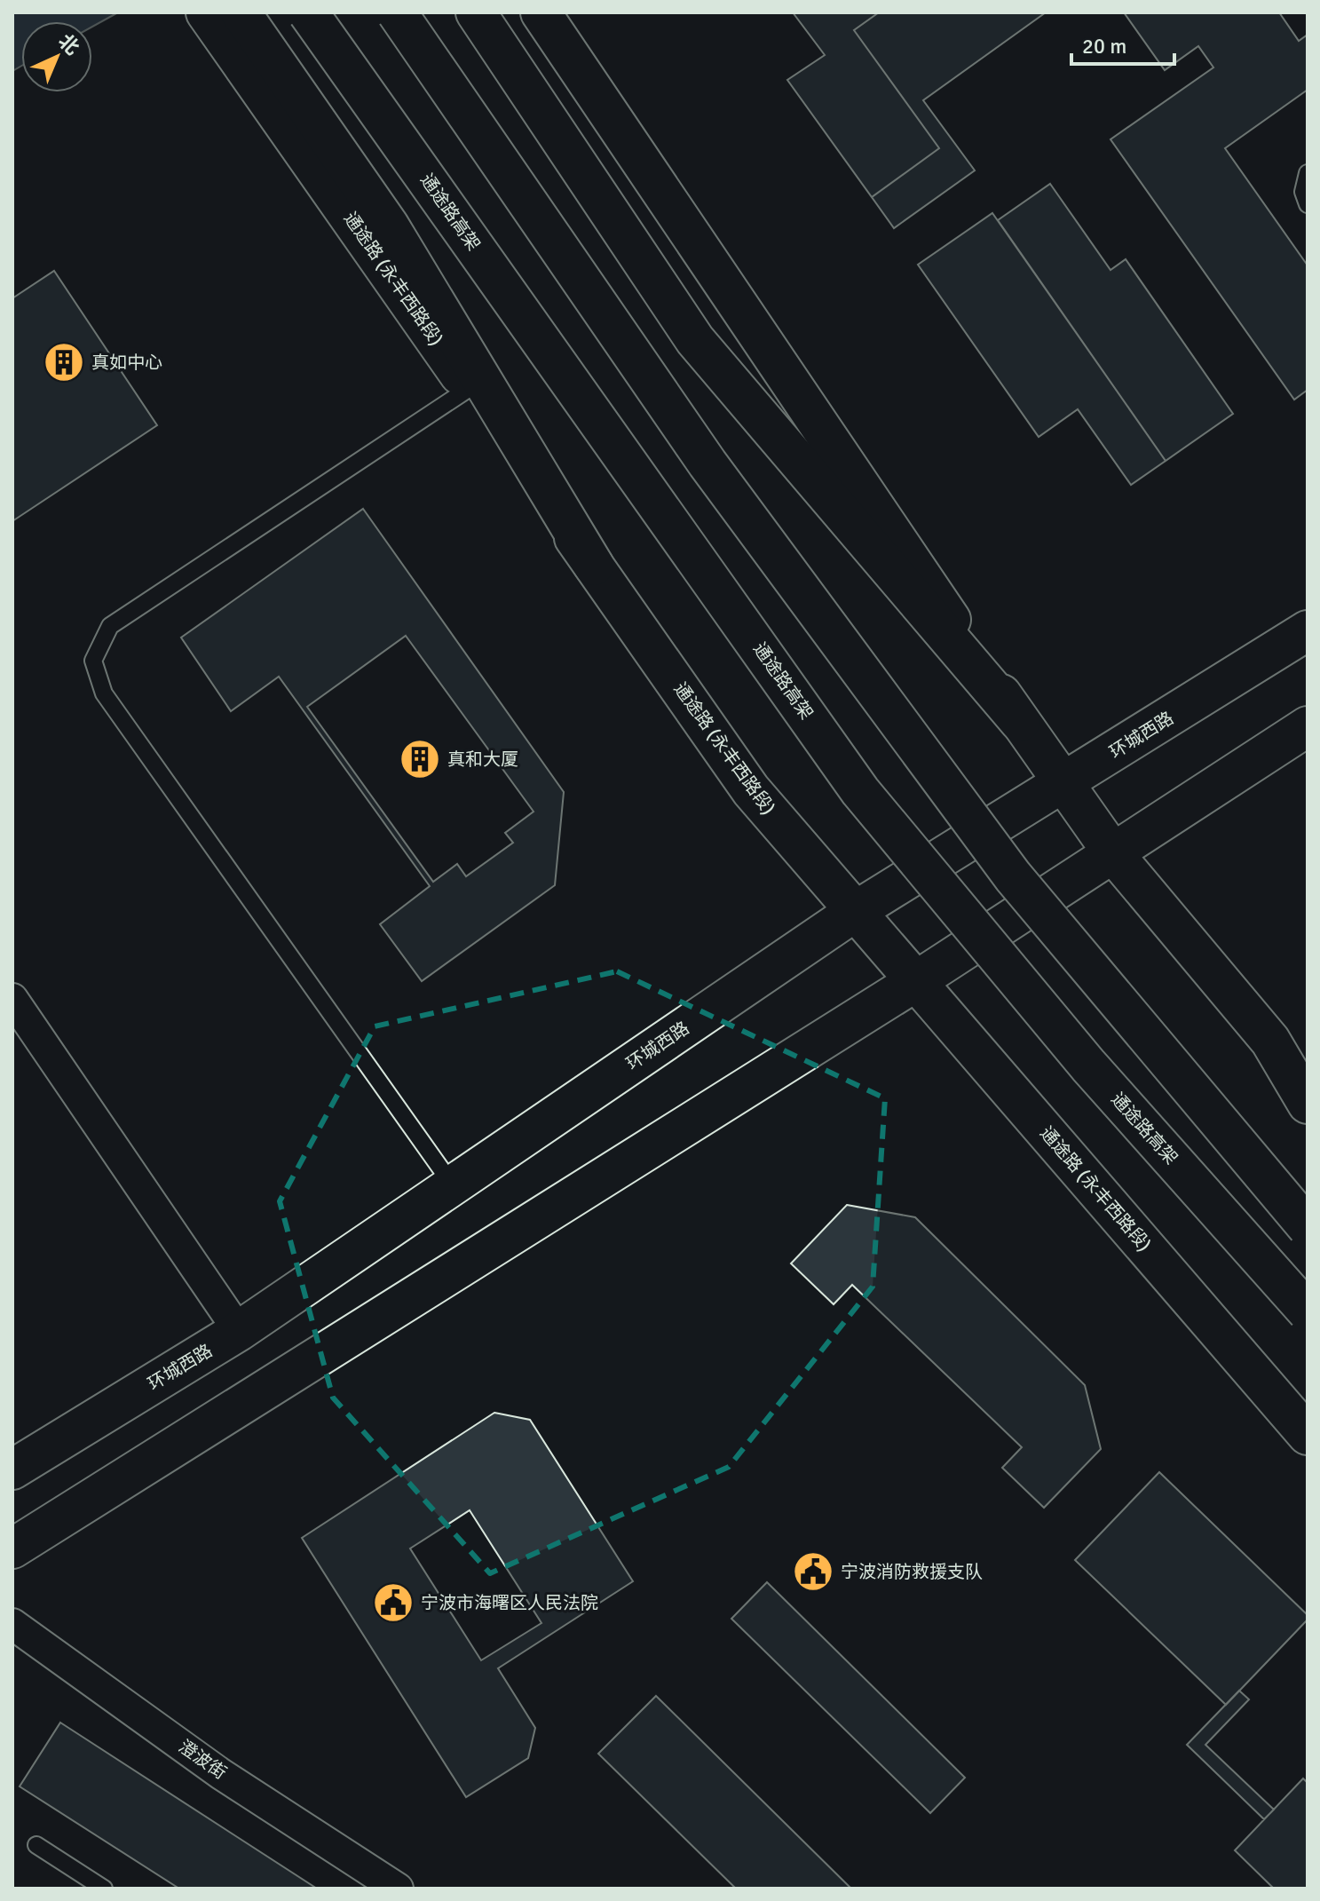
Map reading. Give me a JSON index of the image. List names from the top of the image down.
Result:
{
  "streets": {
    "main road": ["通途路高架", "通途路 (永丰西路段)", "环城西路"],
    "street": ["澄波街"]
  },
  "crossings": [
    ["通途路 (永丰西路段)", "环城西路"]
  ],
  "places": {
    "building": ["真如中心", "真和大厦"],
    "public building": ["宁波消防救援支队", "宁波市海曙区人民法院"]
  },
  "scale_bar": "20 m",
  "north": "top right"
}
